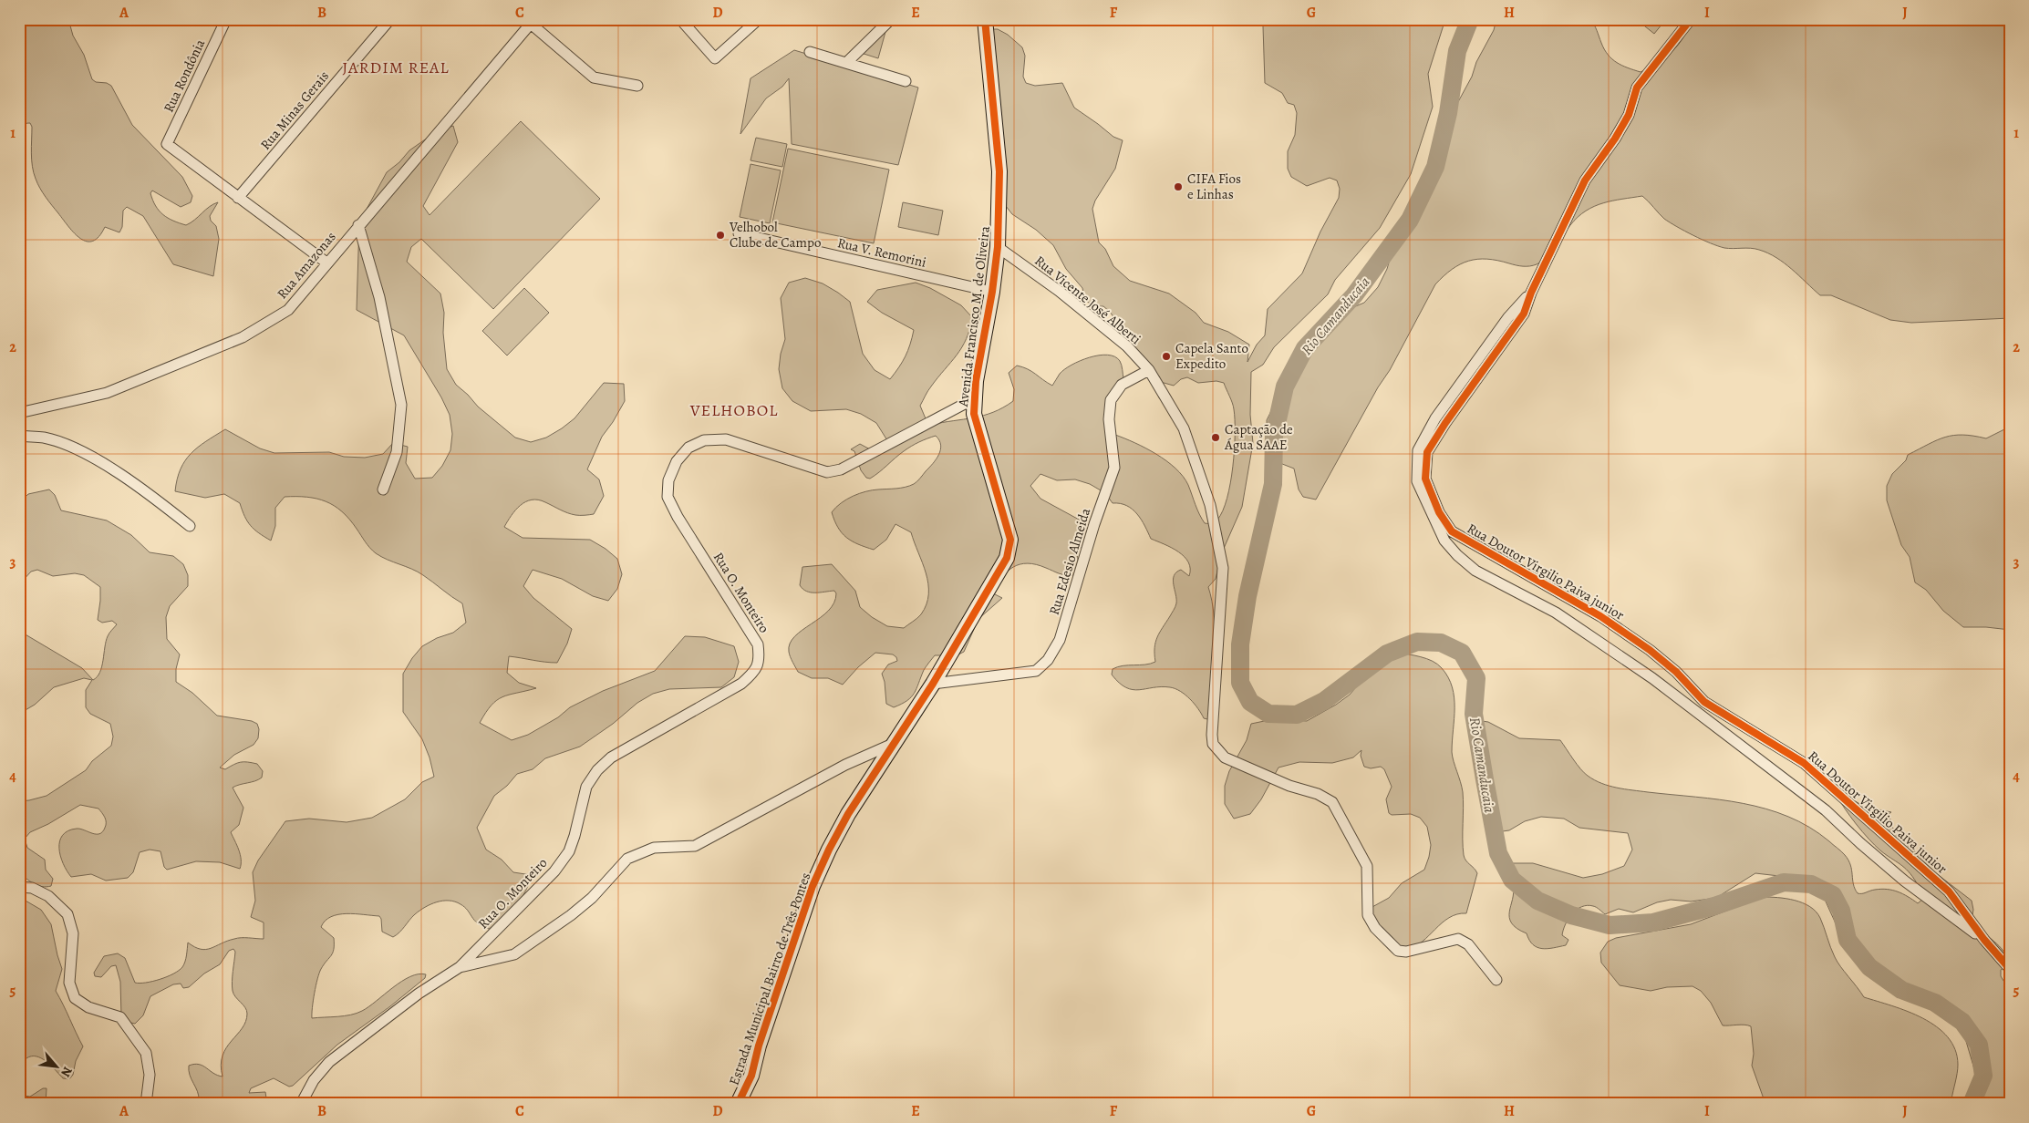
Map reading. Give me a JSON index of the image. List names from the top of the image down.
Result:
{
  "streets": {
    "street": [
      "Rua Rondônia",
      "Rua Minas Gerais",
      "Rua V. Remorini",
      "Rua Amazonas",
      "Rua Vicente José Alberti",
      "Avenida Francisco M. de Oliveira",
      "Rua Edesio Almeida",
      "Rua Doutor Virgilio Paiva junior",
      "Rua O. Monteiro",
      "Estrada Municipal Bairro de Três Pontes"
    ]
  },
  "crossings": [
    ["Rua Rondônia", "Rua Minas Gerais"],
    ["Rua V. Remorini", "Avenida Francisco M. de Oliveira"],
    ["Rua Vicente José Alberti", "Avenida Francisco M. de Oliveira"],
    ["Rua Vicente José Alberti", "Rua Edesio Almeida"],
    ["Avenida Francisco M. de Oliveira", "Rua Edesio Almeida"],
    ["Avenida Francisco M. de Oliveira", "Rua O. Monteiro"],
    ["Avenida Francisco M. de Oliveira", "Estrada Municipal Bairro de Três Pontes"]
  ],
  "districts": ["JARDIM REAL", "VELHOBOL"],
  "water": ["Rio Camanducaia"],
  "places": [
    "CIFA Fios e Linhas",
    "Velhobol Clube de Campo",
    "Capela Santo Expedito",
    "Captação de Água SAAE"
  ],
  "north": "bottom right",
  "grid": {
    "columns": [
      "A",
      "B",
      "C",
      "D",
      "E",
      "F",
      "G",
      "H",
      "I",
      "J"
    ],
    "rows": [
      "1",
      "2",
      "3",
      "4",
      "5"
    ]
  }
}
